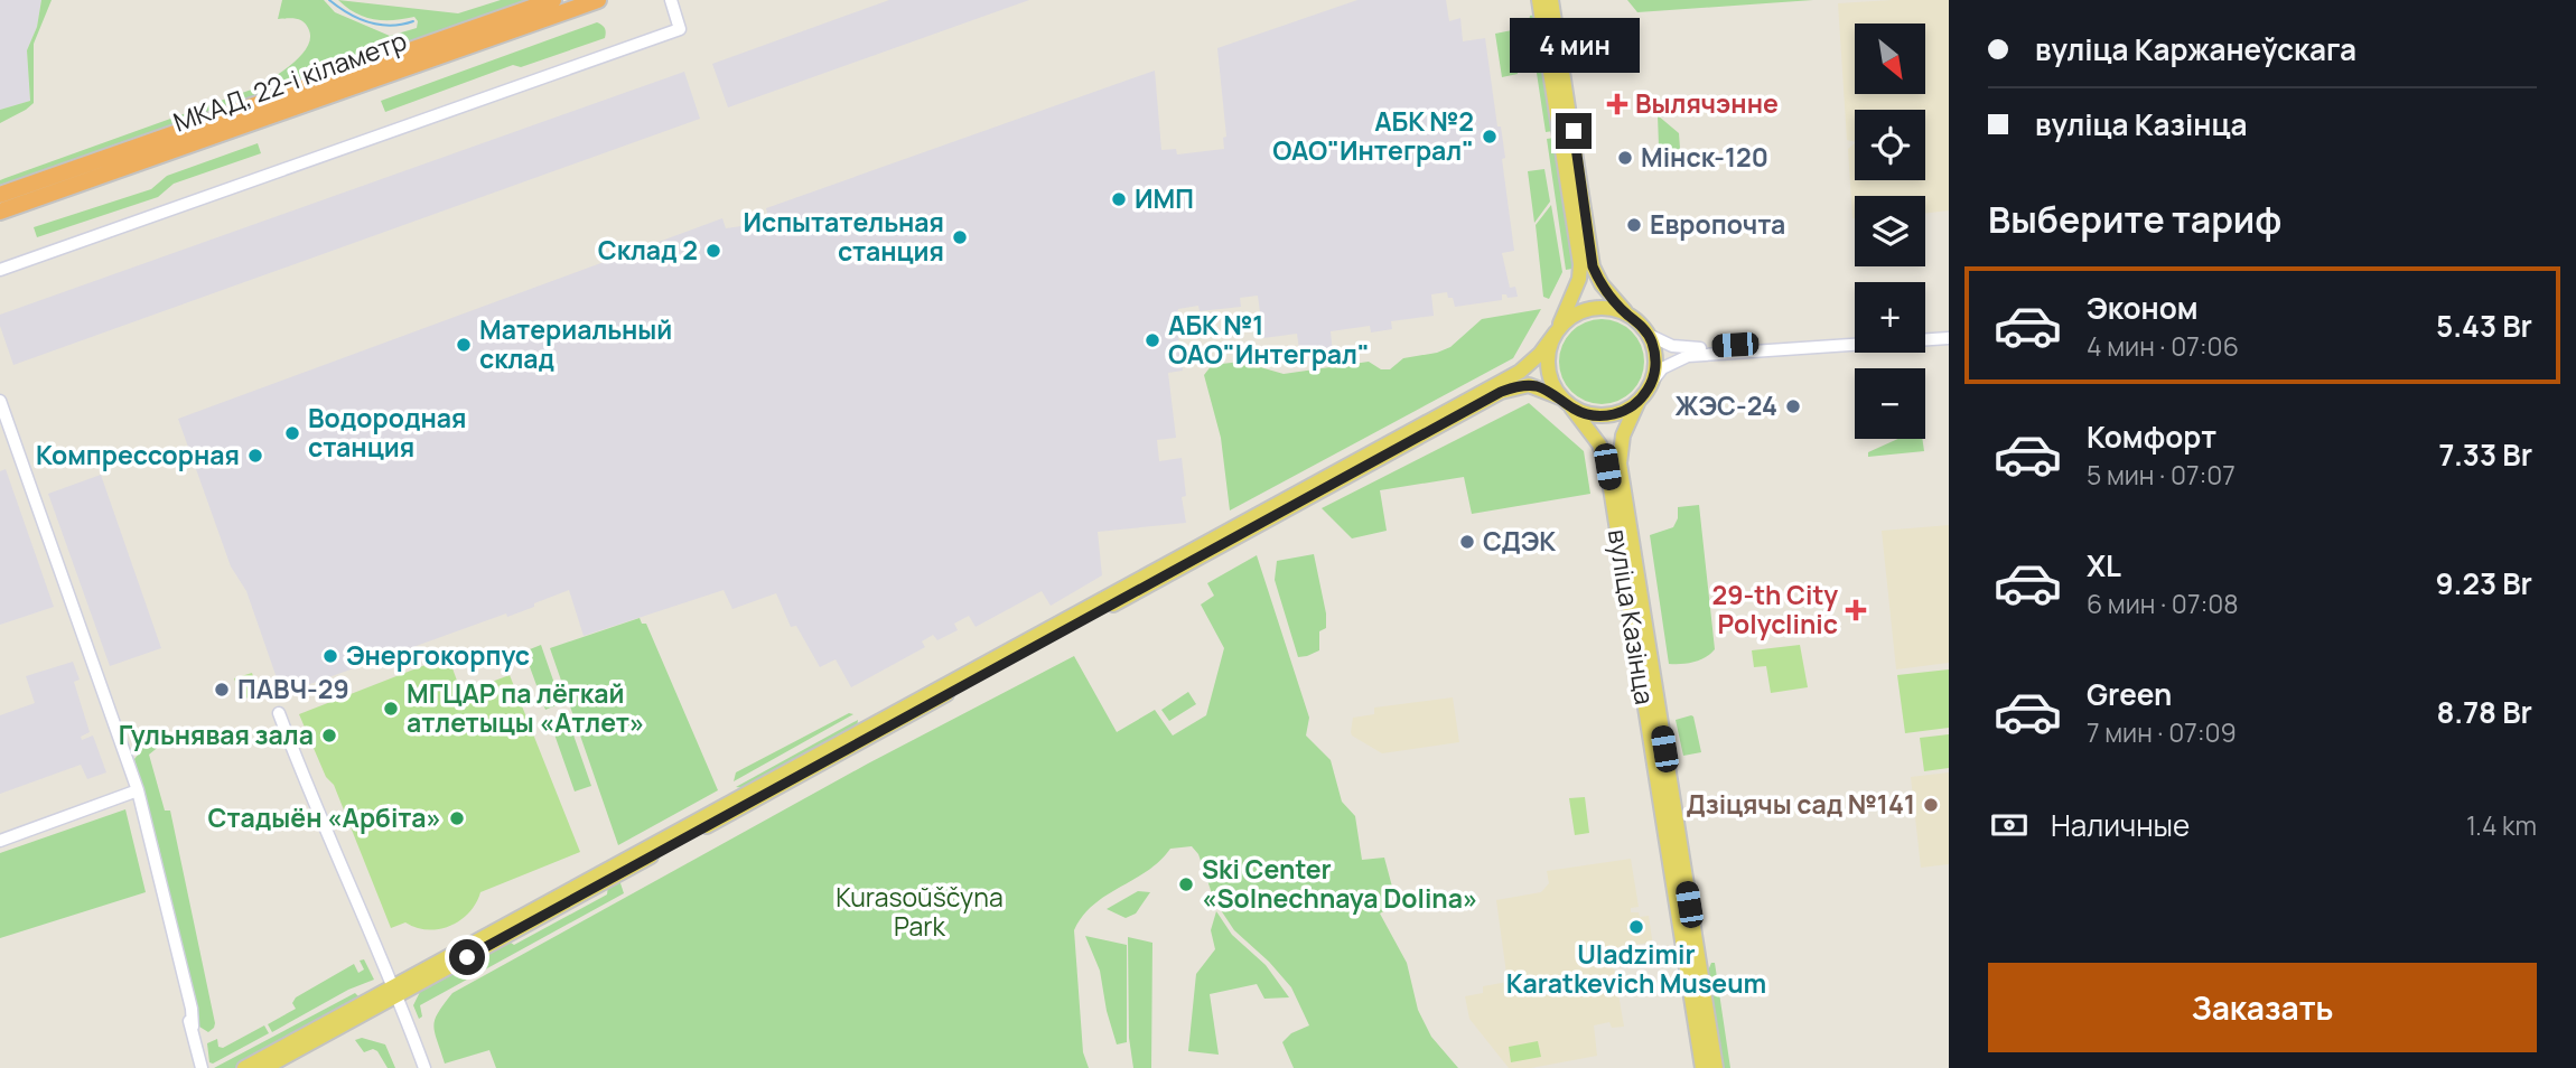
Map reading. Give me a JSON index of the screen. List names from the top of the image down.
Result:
{
  "streets": {
    "highway": ["МКАД, 22-і кіламетр"],
    "main road": ["вуліца Казінца"]
  },
  "parks": ["Kurasoŭščyna Park"],
  "places": {
    "health": ["Вылячэнне", "29-th City Polyclinic"],
    "other": [
      "АБК №2 ОАО\"Интеграл\"",
      "Мінск-120",
      "ИМП",
      "Европочта",
      "Испытательная станция",
      "Склад 2",
      "АБК №1 ОАО\"Интеграл\"",
      "Материальный склад",
      "ЖЭС-24",
      "Водородная станция",
      "Компрессорная",
      "СДЭК",
      "Энергокорпус",
      "ПАВЧ-29",
      "МГЦАР па лёгкай атлетыцы «Атлет»",
      "Гульнявая зала",
      "Дзіцячы сад №141",
      "Стадыён «Арбіта»",
      "Ski Center «Solnechnaya Dolina»",
      "Uladzimir Karatkevich Museum"
    ]
  },
  "north": "bottom right",
  "page": {
    "banner": ["вуліца Каржанеўскага", "вуліца Казінца"],
    "bubble": "4 мин",
    "map_buttons": ["+", "−"],
    "heading": "Выберите тариф",
    "list": [
      {
        "name": "Эконом",
        "note": "4 мин · 07:06",
        "value": "5.43 Br"
      },
      {
        "name": "Комфорт",
        "note": "5 мин · 07:07",
        "value": "7.33 Br"
      },
      {
        "name": "XL",
        "note": "6 мин · 07:08",
        "value": "9.23 Br"
      },
      {
        "name": "Green",
        "note": "7 мин · 07:09",
        "value": "8.78 Br"
      }
    ],
    "pay": ["Наличные", "1.4 km"],
    "buttons": "Заказать"
  }
}
